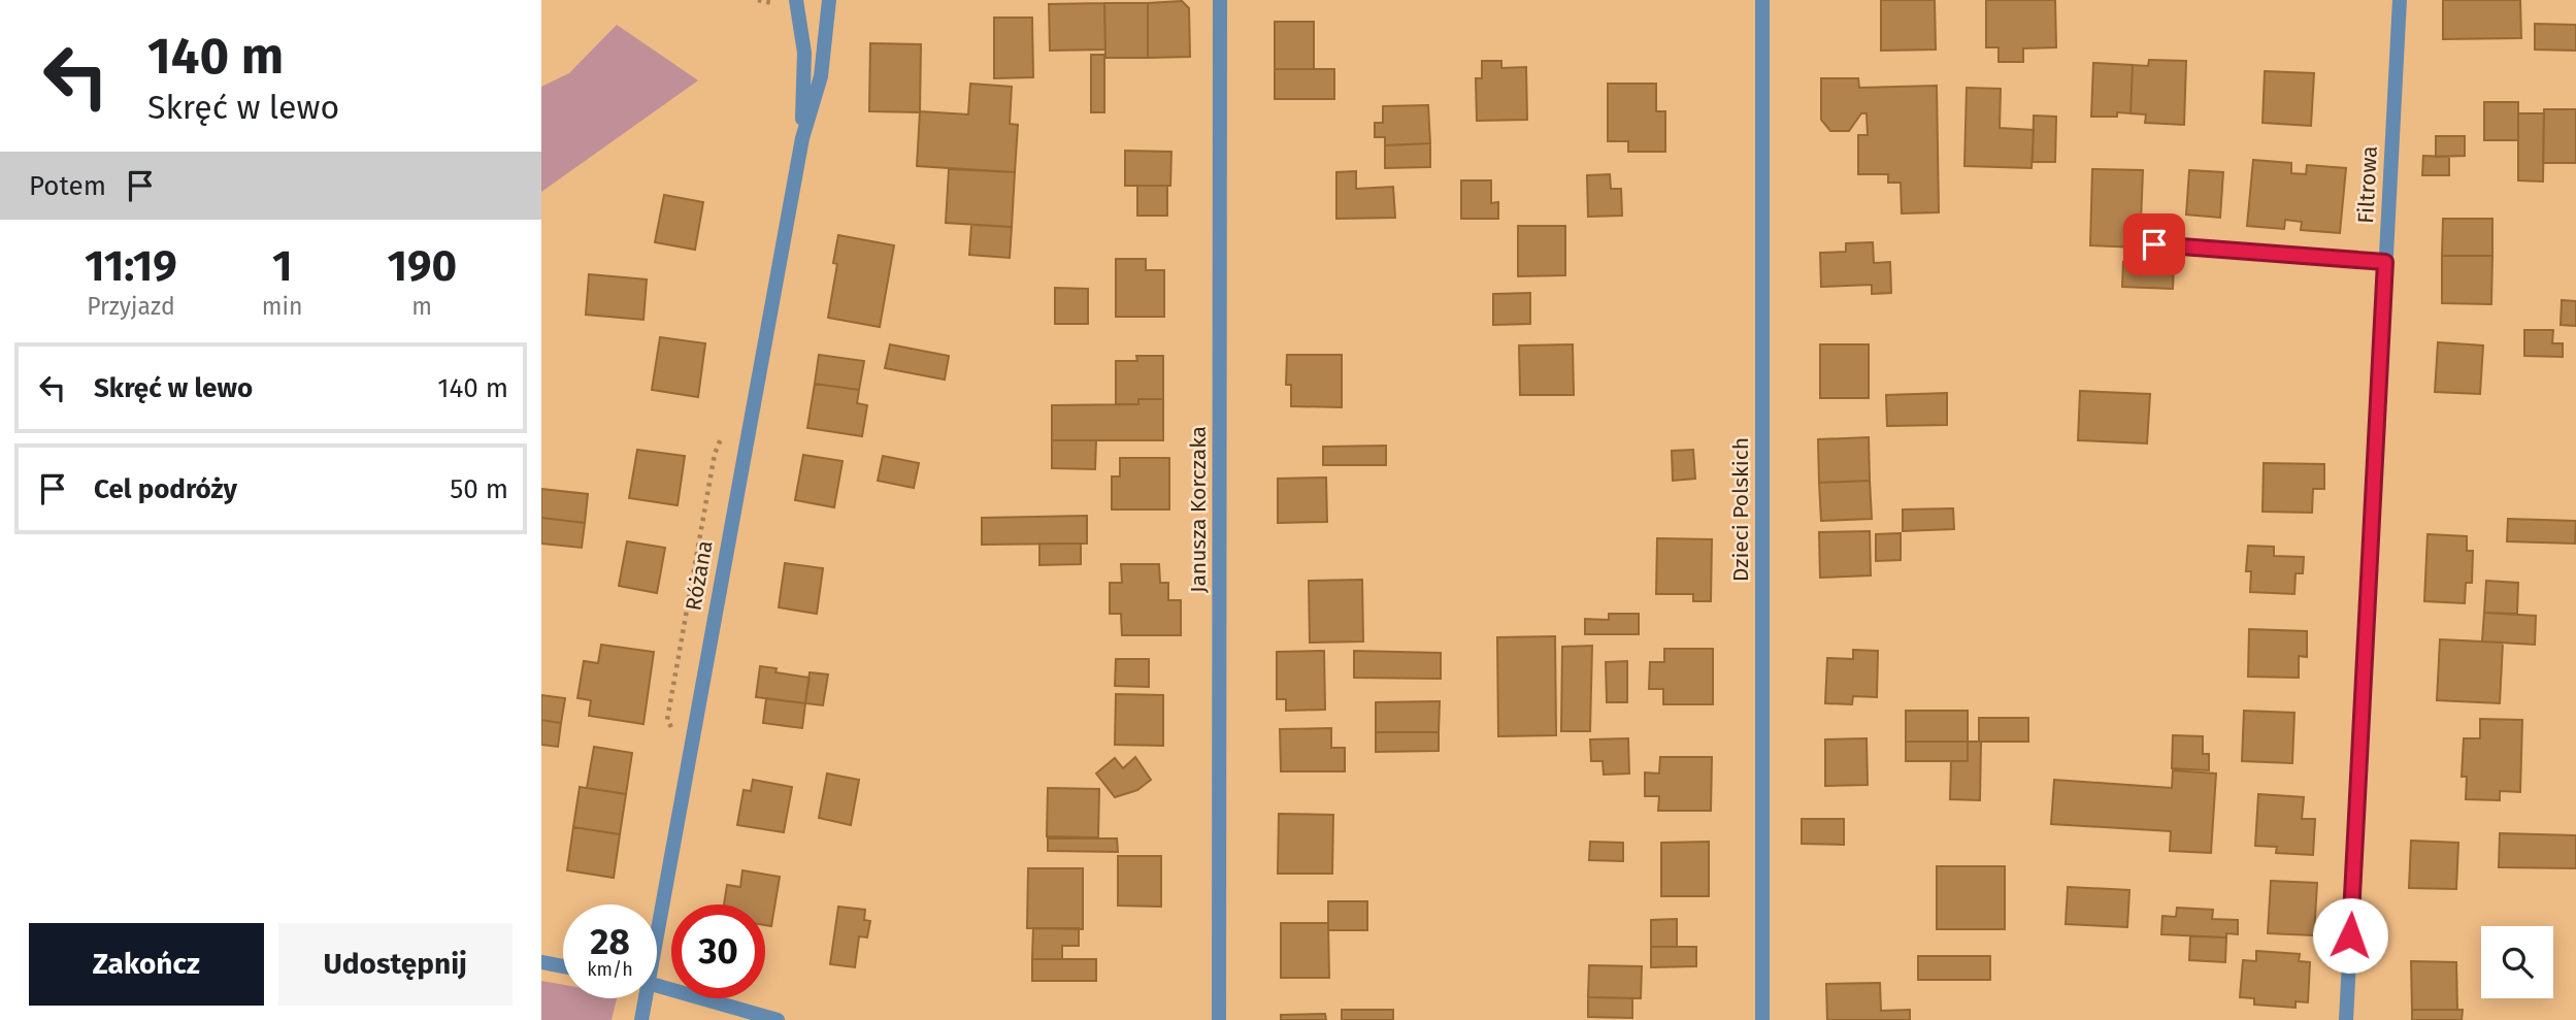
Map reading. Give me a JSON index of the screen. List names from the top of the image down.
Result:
{
  "streets": {
    "street": [
      "Filtrowa",
      "Janusza Korczaka",
      "Dzieci Polskich",
      "Różana"
    ]
  },
  "page": {
    "turn": ["140 m", "Skręć w lewo"],
    "then": "Potem",
    "eta": [
      "11:19",
      "Przyjazd",
      "1",
      "min",
      "190",
      "m"
    ],
    "list": [
      {
        "name": "Skręć w lewo",
        "value": "140 m"
      },
      {
        "name": "Cel podróży",
        "value": "50 m"
      }
    ],
    "speed": "28 km/h",
    "limit": "30",
    "buttons": ["Zakończ", "Udostępnij"]
  }
}
